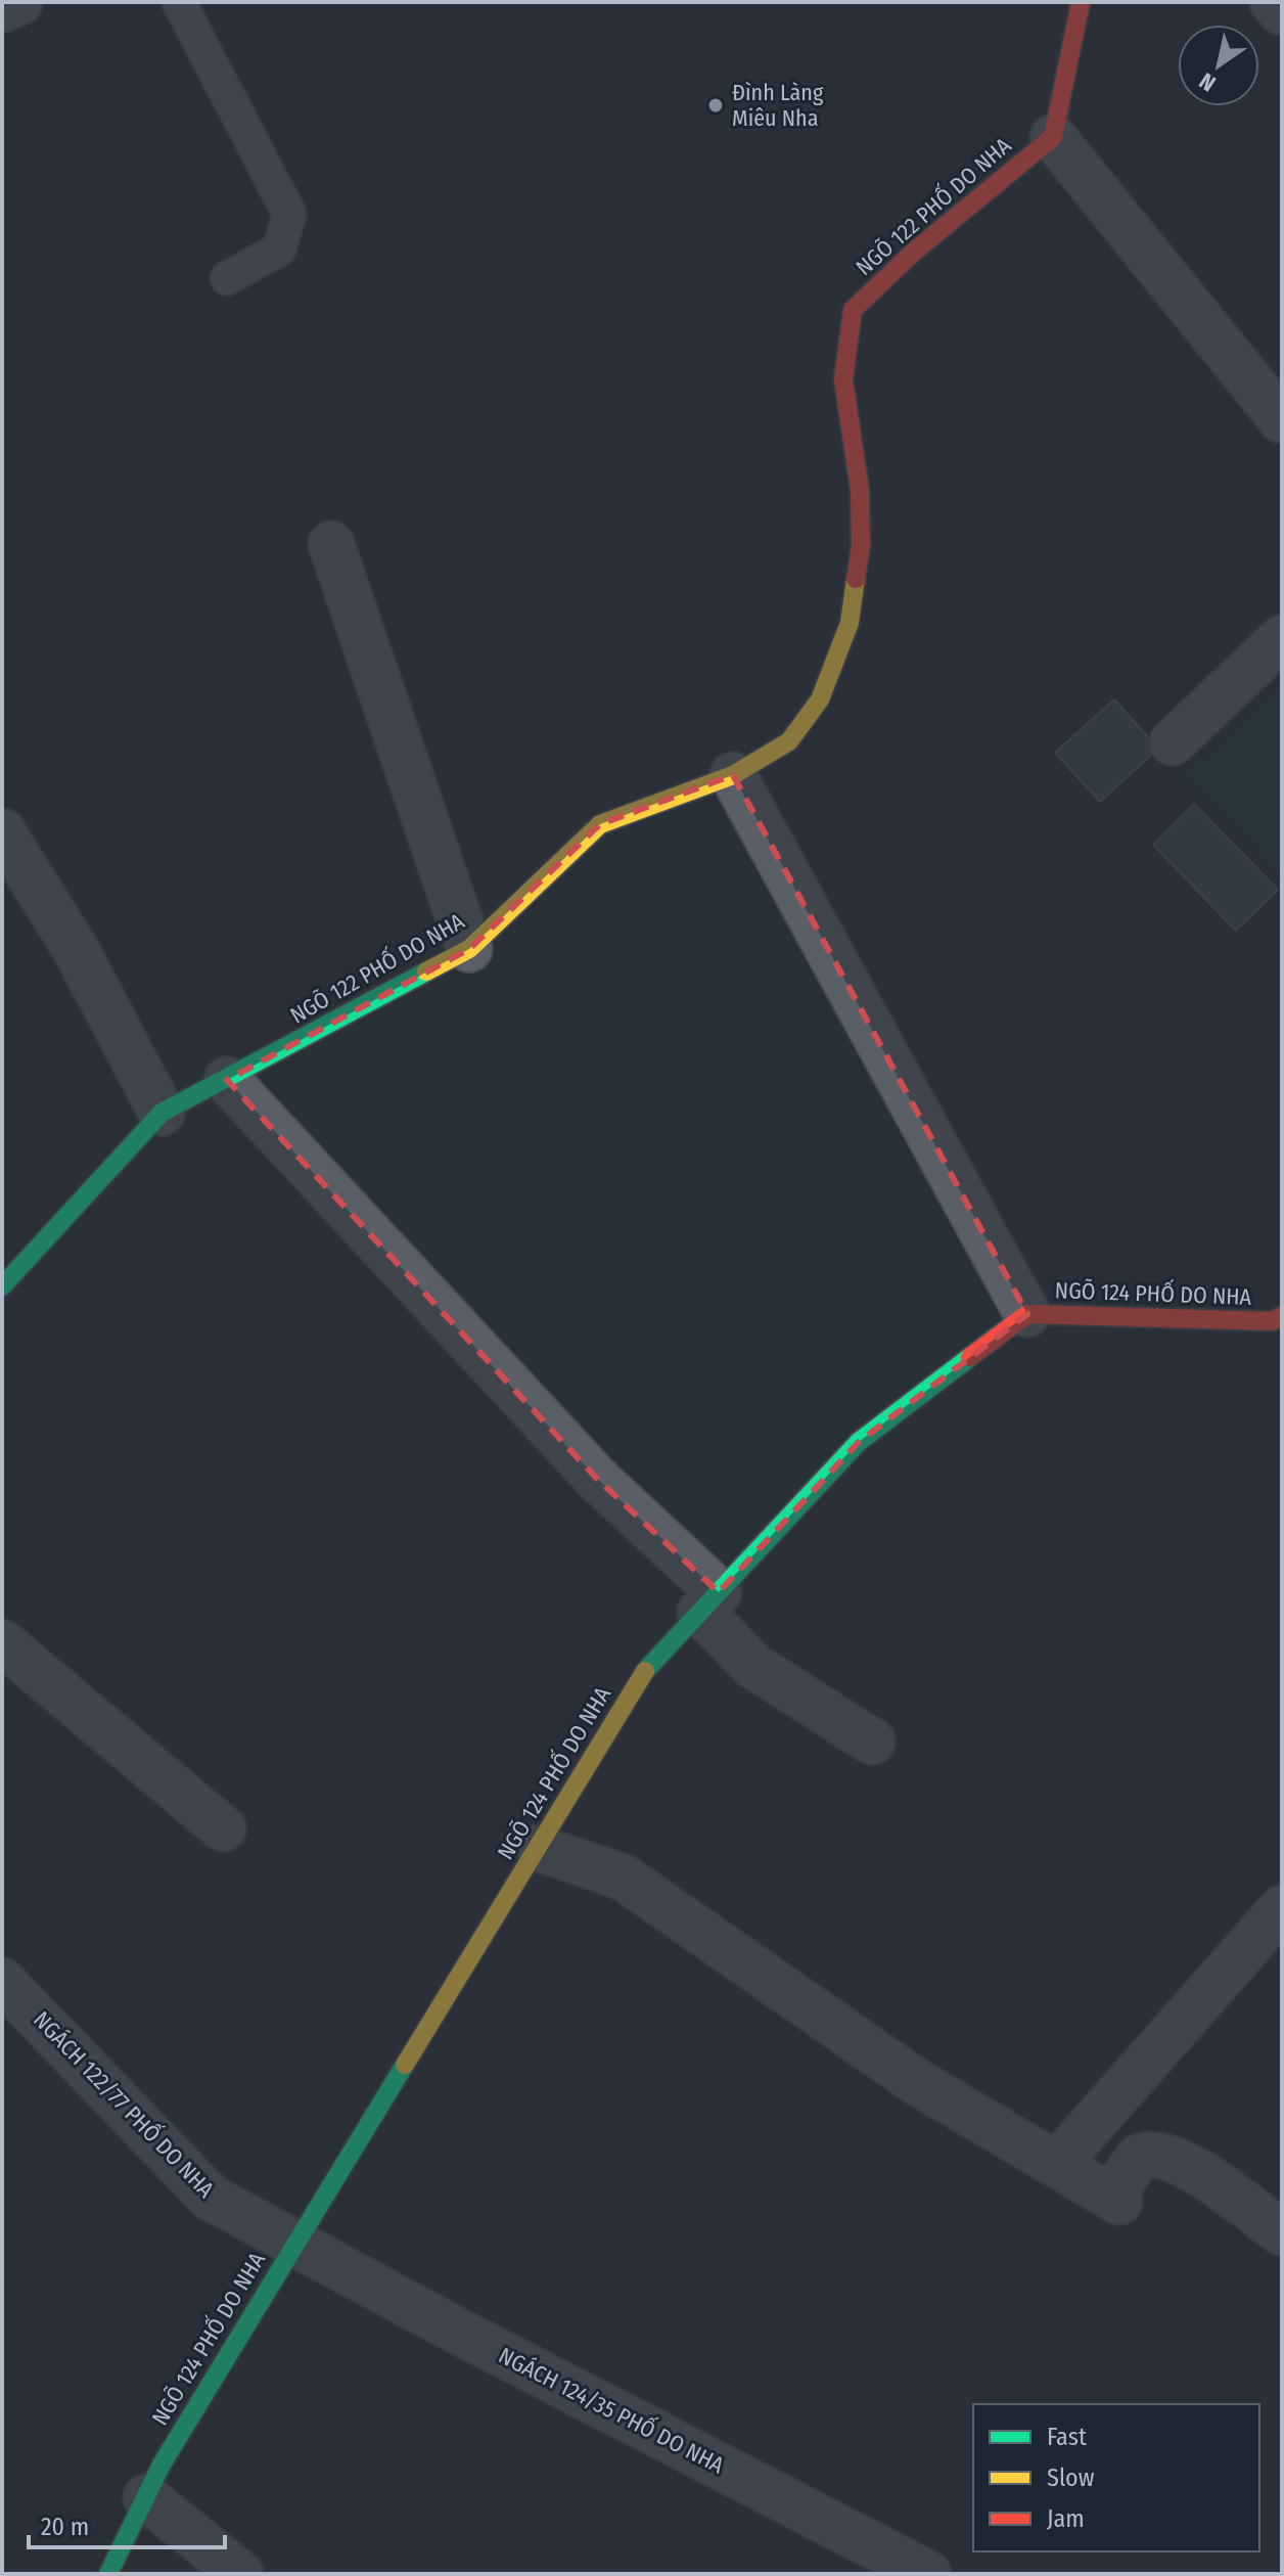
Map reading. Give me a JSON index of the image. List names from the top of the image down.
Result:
{
  "streets": {
    "street": [
      "NGÕ 122 PHỐ DO NHA",
      "NGÕ 124 PHỐ DO NHA",
      "NGÁCH 122/77 PHỐ DO NHA",
      "NGÁCH 124/35 PHỐ DO NHA"
    ]
  },
  "crossings": [
    ["NGÕ 124 PHỐ DO NHA", "NGÁCH 122/77 PHỐ DO NHA"],
    ["NGÕ 124 PHỐ DO NHA", "NGÁCH 124/35 PHỐ DO NHA"],
    ["NGÁCH 122/77 PHỐ DO NHA", "NGÁCH 124/35 PHỐ DO NHA"]
  ],
  "places": ["Đình Làng Miêu Nha"],
  "legend": ["Fast", "Slow", "Jam"],
  "scale_bar": "20 m",
  "north": "bottom left"
}
